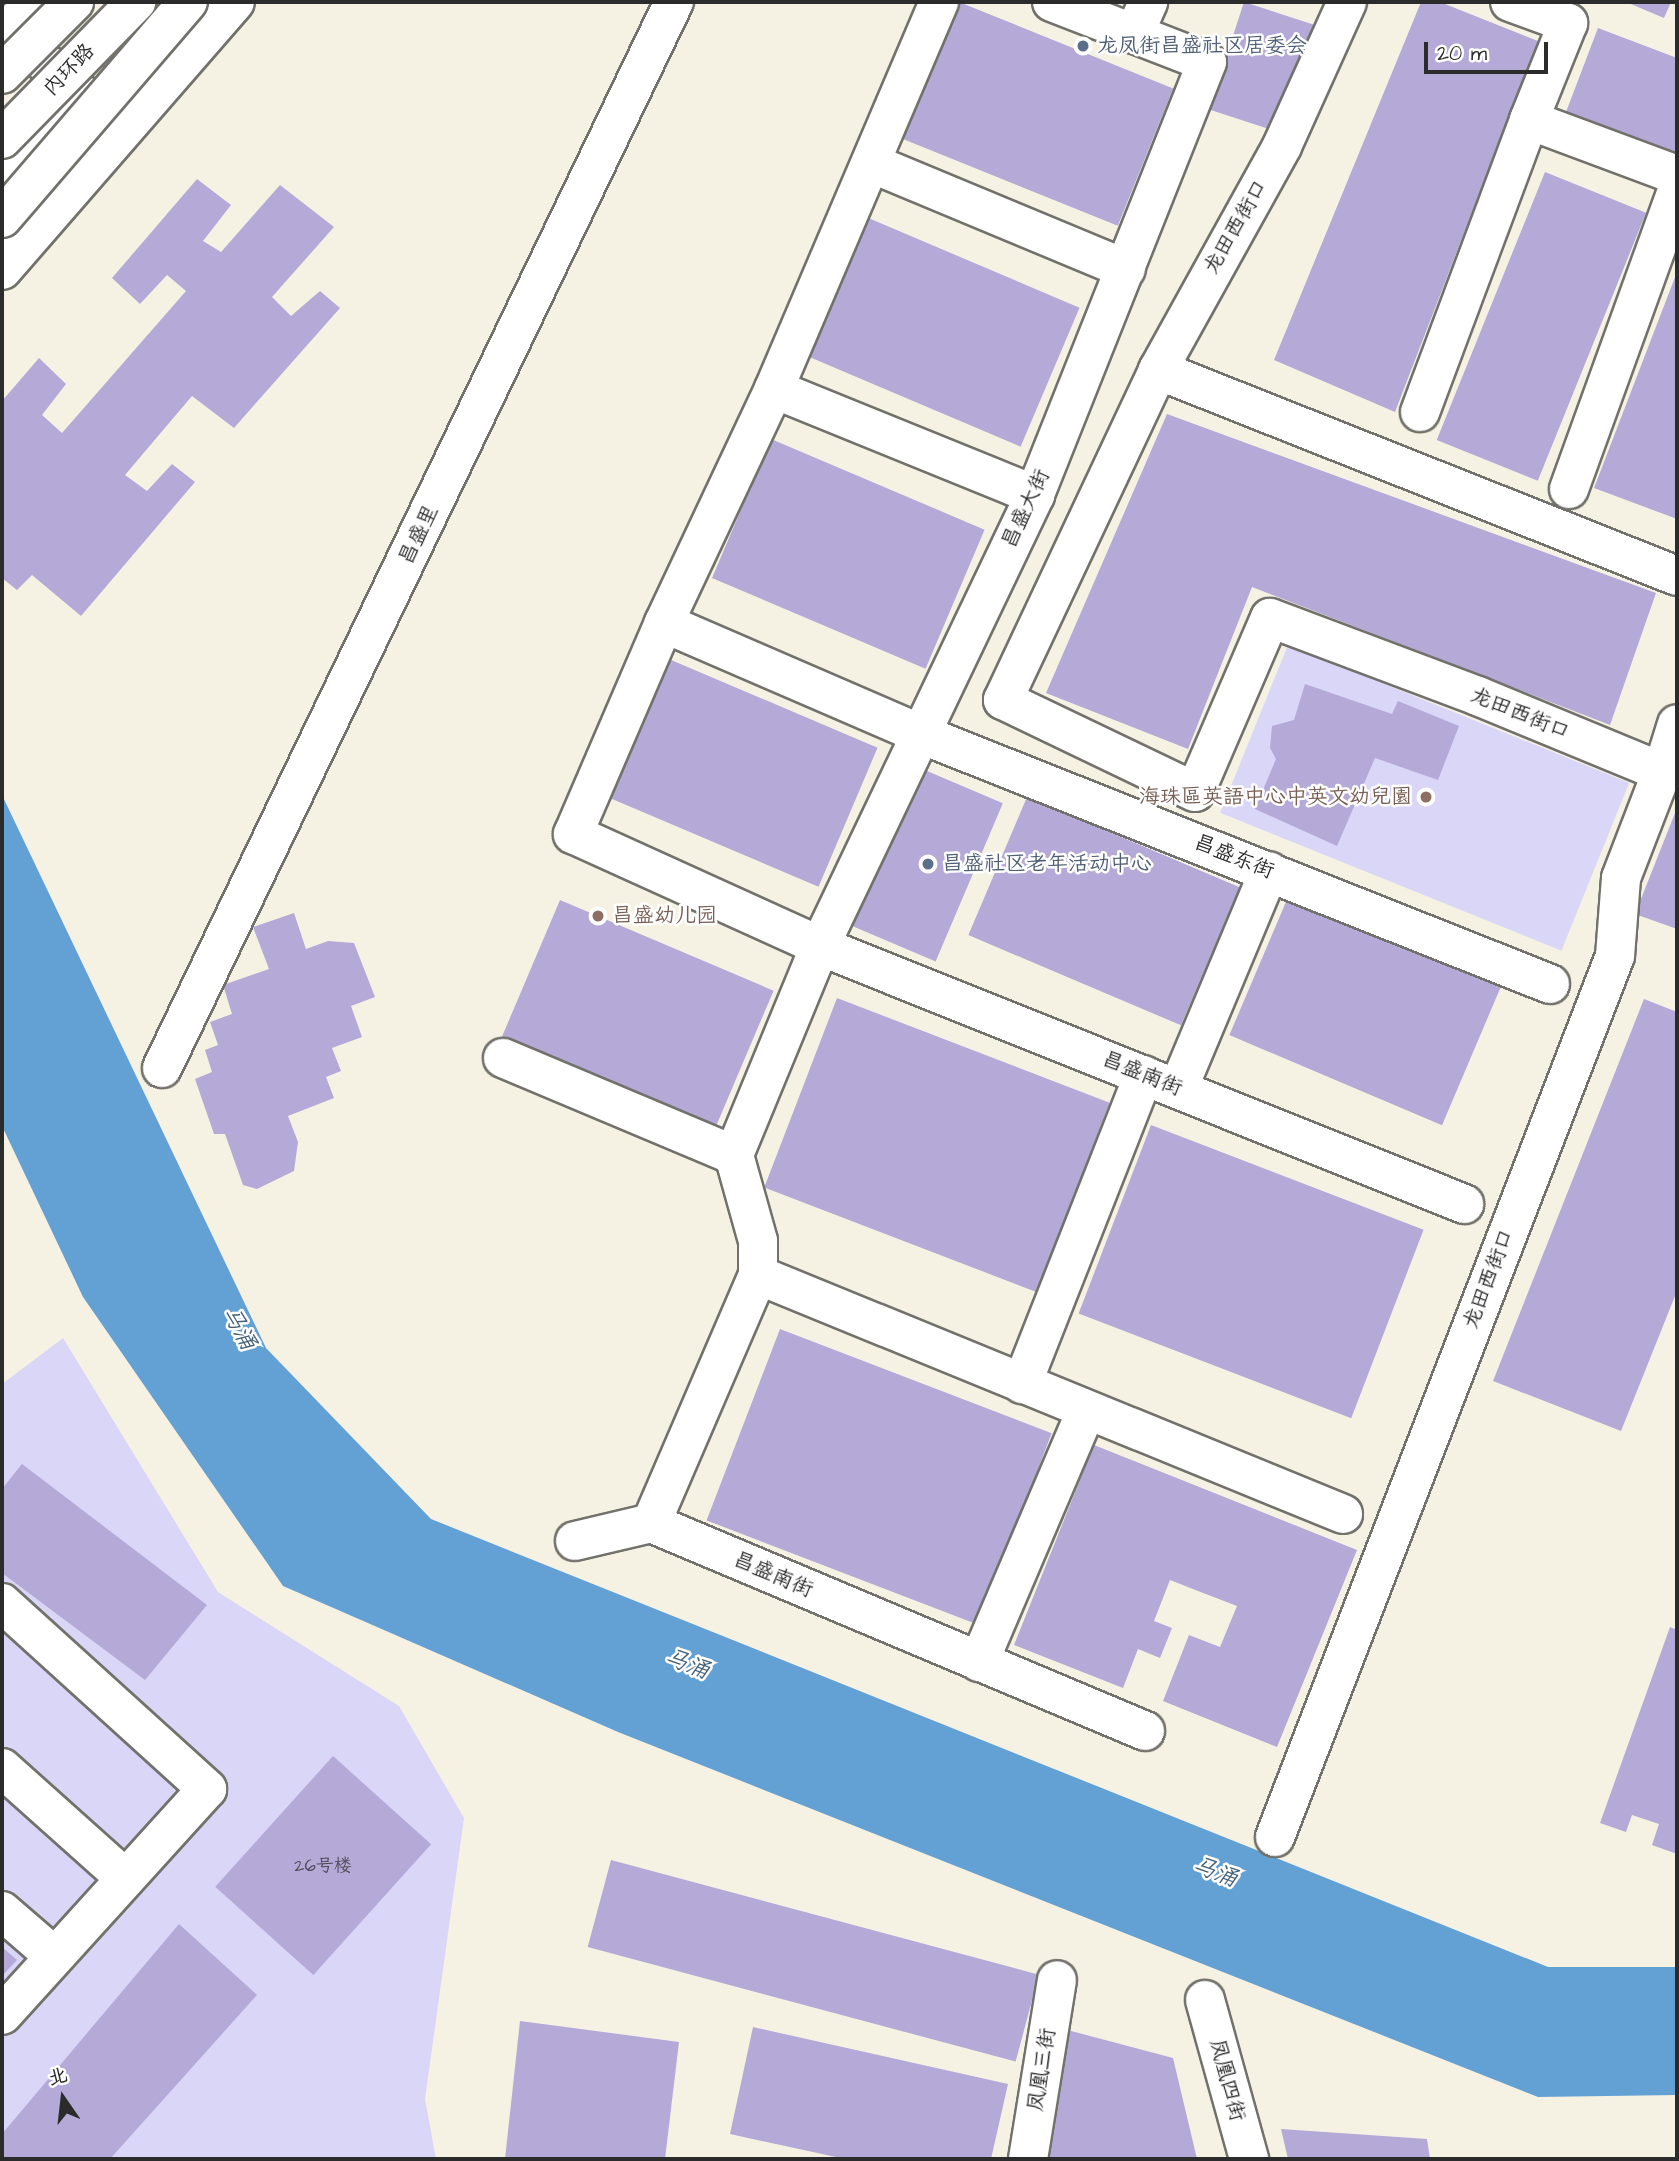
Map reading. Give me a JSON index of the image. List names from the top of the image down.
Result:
{
  "streets": {
    "main road": [
      "内环路",
      "龙田西街口",
      "昌盛大街",
      "昌盛里",
      "昌盛东街",
      "昌盛南街",
      "凤凰三街",
      "凤凰四街"
    ]
  },
  "crossings": [
    ["昌盛大街", "昌盛东街"],
    ["昌盛大街", "昌盛南街"],
    ["昌盛东街", "昌盛南街"]
  ],
  "water": ["马涌"],
  "places": [
    "龙凤街昌盛社区居委会",
    "海珠區英語中心中英文幼兒園",
    "昌盛社区老年活动中心",
    "昌盛幼儿园"
  ],
  "house_numbers": ["26号楼"],
  "scale_bar": "20 m",
  "north": "top"
}
